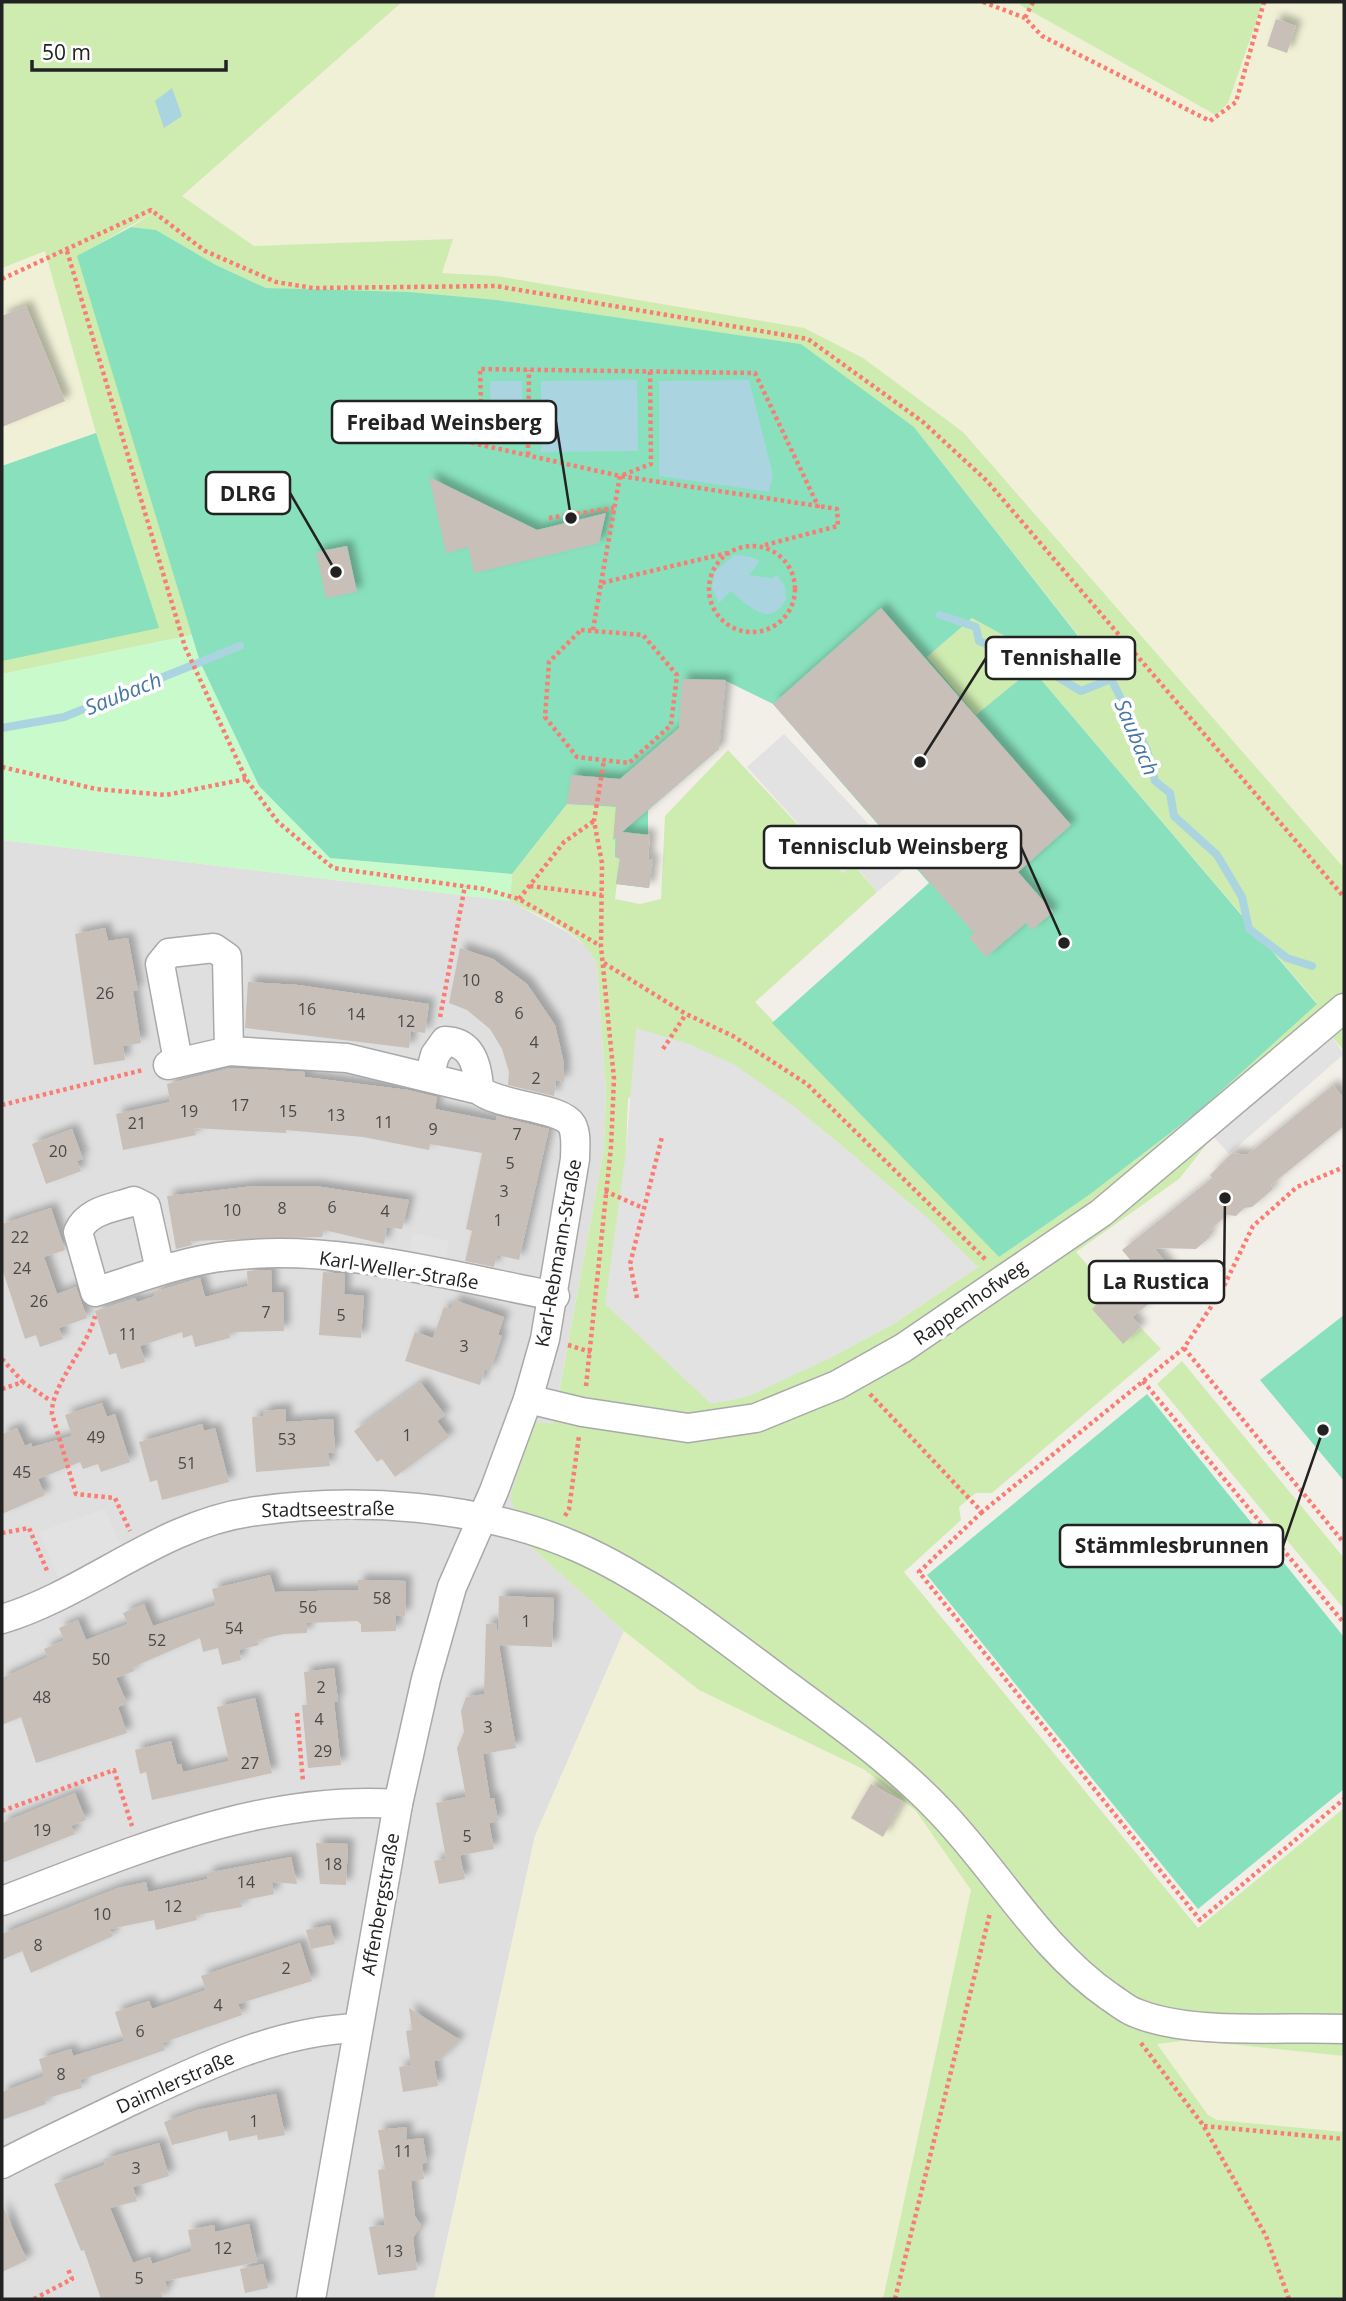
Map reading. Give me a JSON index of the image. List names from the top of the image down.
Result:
{
  "streets": {
    "street": [
      "Karl-Rebmann-Straße",
      "Karl-Weller-Straße",
      "Rappenhofweg",
      "Stadtseestraße",
      "Affenbergstraße",
      "Daimlerstraße"
    ]
  },
  "crossings": [
    ["Karl-Rebmann-Straße", "Karl-Weller-Straße"],
    ["Karl-Rebmann-Straße", "Rappenhofweg"],
    ["Karl-Rebmann-Straße", "Stadtseestraße"],
    ["Karl-Rebmann-Straße", "Affenbergstraße"],
    ["Stadtseestraße", "Affenbergstraße"],
    ["Affenbergstraße", "Daimlerstraße"]
  ],
  "water": ["Saubach"],
  "places": [
    "Freibad Weinsberg",
    "DLRG",
    "Tennishalle",
    "Tennisclub Weinsberg",
    "La Rustica",
    "Stämmlesbrunnen"
  ],
  "house_numbers": [
    "10",
    "26",
    "8",
    "16",
    "6",
    "14",
    "12",
    "4",
    "2",
    "17",
    "19",
    "15",
    "13",
    "11",
    "21",
    "9",
    "7",
    "20",
    "5",
    "3",
    "6",
    "8",
    "10",
    "4",
    "1",
    "22",
    "24",
    "26",
    "7",
    "5",
    "11",
    "3",
    "1",
    "49",
    "53",
    "51",
    "45",
    "58",
    "56",
    "1",
    "54",
    "52",
    "50",
    "2",
    "48",
    "4",
    "3",
    "29",
    "27",
    "19",
    "5",
    "18",
    "14",
    "12",
    "10",
    "8",
    "2",
    "4",
    "6",
    "8",
    "1",
    "11",
    "3",
    "12",
    "13",
    "5"
  ],
  "scale_bar": "50 m"
}
